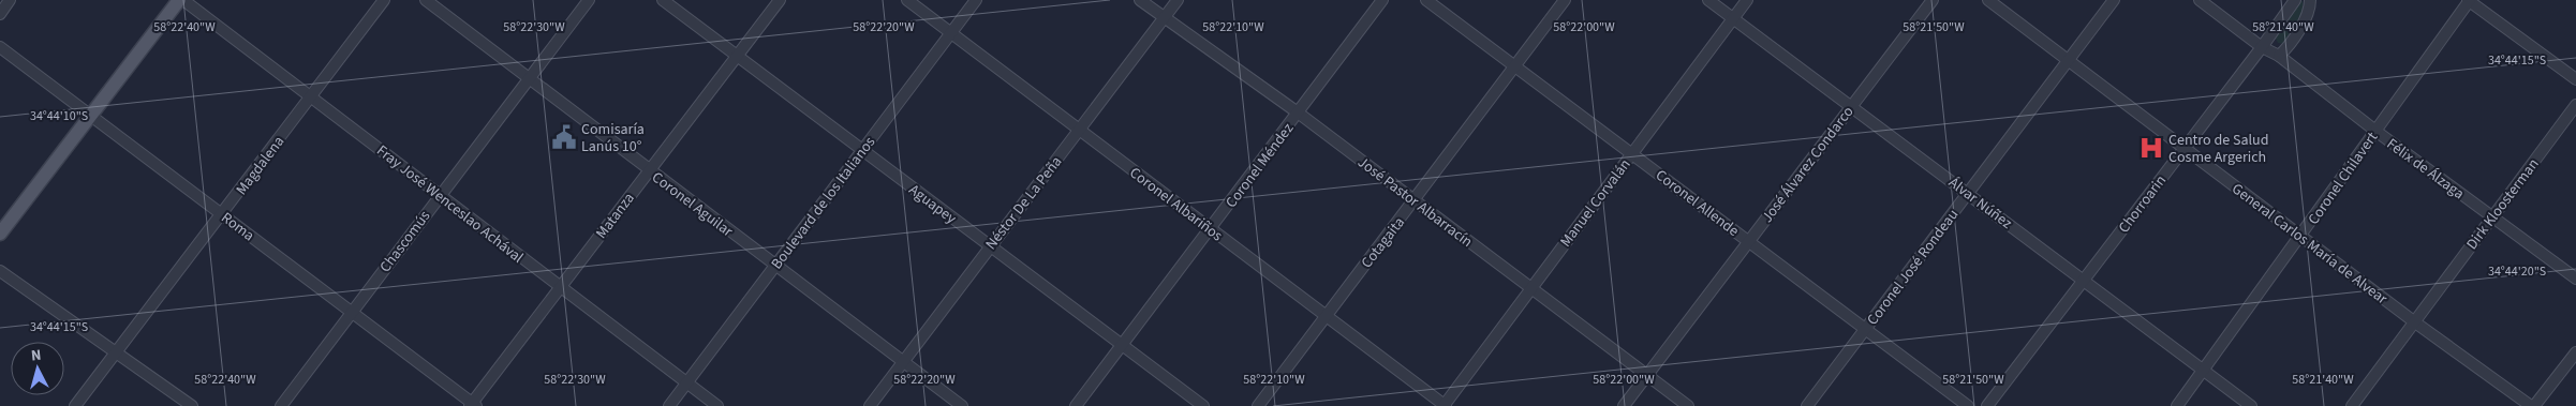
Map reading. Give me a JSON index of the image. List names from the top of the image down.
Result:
{
  "streets": {
    "street": [
      "José Álvarez Condarco",
      "Magdalena",
      "Coronel Méndez",
      "Félix de Álzaga",
      "Coronel Chilavert",
      "José Pastor Albarracín",
      "Boulevard de los Italianos",
      "Néstor De La Peña",
      "Manuel Corvalán",
      "Coronel Allende",
      "Álvar Núñez",
      "Fray José Wenceslao Achával",
      "Coronel Aguilar",
      "Aguapey",
      "Coronel Albariños",
      "Chorroarin",
      "Dirk Kloosterman",
      "Matanza",
      "Roma",
      "Chascomús",
      "Cotagaita",
      "General Carlos María de Alvear",
      "Coronel José Rondeau"
    ]
  },
  "crossings": [
    ["José Álvarez Condarco", "José Pastor Albarracín"],
    ["José Álvarez Condarco", "Coronel Allende"],
    ["José Álvarez Condarco", "Álvar Núñez"],
    ["Magdalena", "Fray José Wenceslao Achával"],
    ["Magdalena", "Roma"],
    ["Coronel Méndez", "José Pastor Albarracín"],
    ["Coronel Méndez", "Aguapey"],
    ["Coronel Méndez", "Coronel Albariños"],
    ["Félix de Álzaga", "Coronel Chilavert"],
    ["Félix de Álzaga", "Chorroarin"],
    ["Félix de Álzaga", "Dirk Kloosterman"],
    ["Coronel Chilavert", "Álvar Núñez"],
    ["Coronel Chilavert", "General Carlos María de Alvear"],
    ["José Pastor Albarracín", "Néstor De La Peña"],
    ["José Pastor Albarracín", "Manuel Corvalán"],
    ["José Pastor Albarracín", "Cotagaita"],
    ["Boulevard de los Italianos", "Fray José Wenceslao Achával"],
    ["Boulevard de los Italianos", "Coronel Aguilar"],
    ["Boulevard de los Italianos", "Aguapey"],
    ["Boulevard de los Italianos", "Coronel Albariños"],
    ["Néstor De La Peña", "Coronel Aguilar"],
    ["Néstor De La Peña", "Aguapey"],
    ["Néstor De La Peña", "Coronel Albariños"],
    ["Manuel Corvalán", "Coronel Allende"],
    ["Manuel Corvalán", "Álvar Núñez"],
    ["Manuel Corvalán", "Coronel Albariños"],
    ["Coronel Allende", "Cotagaita"],
    ["Coronel Allende", "Coronel José Rondeau"],
    ["Álvar Núñez", "Chorroarin"],
    ["Álvar Núñez", "Coronel José Rondeau"],
    ["Fray José Wenceslao Achával", "Matanza"],
    ["Fray José Wenceslao Achával", "Chascomús"],
    ["Coronel Aguilar", "Matanza"],
    ["Coronel Aguilar", "Chascomús"],
    ["Aguapey", "Matanza"],
    ["Coronel Albariños", "Cotagaita"],
    ["Chorroarin", "General Carlos María de Alvear"],
    ["Dirk Kloosterman", "General Carlos María de Alvear"],
    ["Matanza", "Roma"],
    ["Roma", "Chascomús"],
    ["General Carlos María de Alvear", "Coronel José Rondeau"]
  ],
  "places": {
    "public building": ["Comisaría Lanús 10°"],
    "hospital": ["Centro de Salud Cosme Argerich"]
  },
  "north": "top",
  "coordinates": [
    "58°22'40\"W",
    "58°22'30\"W",
    "58°22'20\"W",
    "58°22'10\"W",
    "58°22'00\"W",
    "58°21'50\"W",
    "58°21'40\"W",
    "34°44'15\"S",
    "34°44'10\"S",
    "34°44'20\"S"
  ]
}
